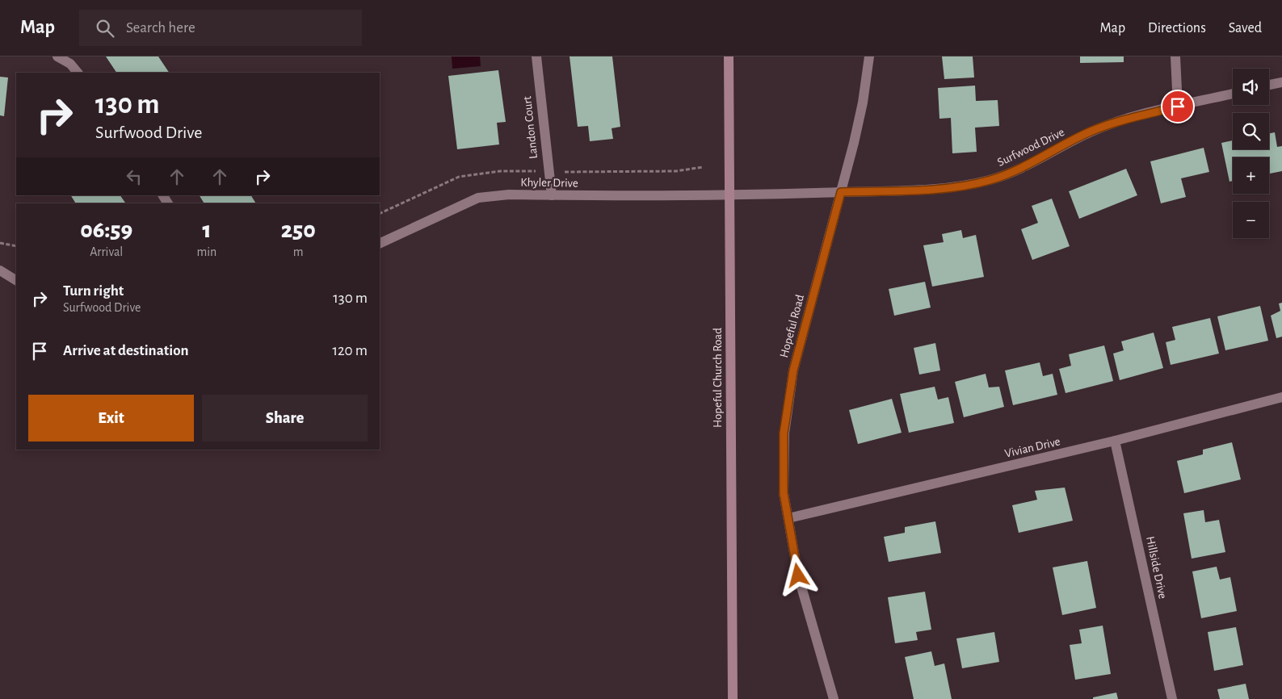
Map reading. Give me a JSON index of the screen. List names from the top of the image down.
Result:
{
  "streets": {
    "main road": ["Hopeful Church Road"],
    "street": [
      "Landon Court",
      "Surfwood Drive",
      "Khyler Drive",
      "Hopeful Road",
      "Vivian Drive",
      "Hillside Drive"
    ]
  },
  "crossings": [
    ["Landon Court", "Khyler Drive"],
    ["Surfwood Drive", "Khyler Drive"],
    ["Surfwood Drive", "Hopeful Road"],
    ["Surfwood Drive", "Hopeful Church Road"],
    ["Khyler Drive", "Hopeful Church Road"],
    ["Hopeful Road", "Vivian Drive"],
    ["Vivian Drive", "Hillside Drive"]
  ],
  "page": {
    "header": "Map",
    "search": "Search here",
    "nav": ["Map", "Directions", "Saved"],
    "map_buttons": ["+", "−"],
    "turn": ["130 m", "Surfwood Drive"],
    "eta": [
      "06:59",
      "Arrival",
      "1",
      "min",
      "250",
      "m"
    ],
    "list": [
      {
        "name": "Turn right",
        "note": "Surfwood Drive",
        "value": "130 m"
      },
      {
        "name": "Arrive at destination",
        "value": "120 m"
      }
    ],
    "buttons": ["Exit", "Share"]
  }
}
